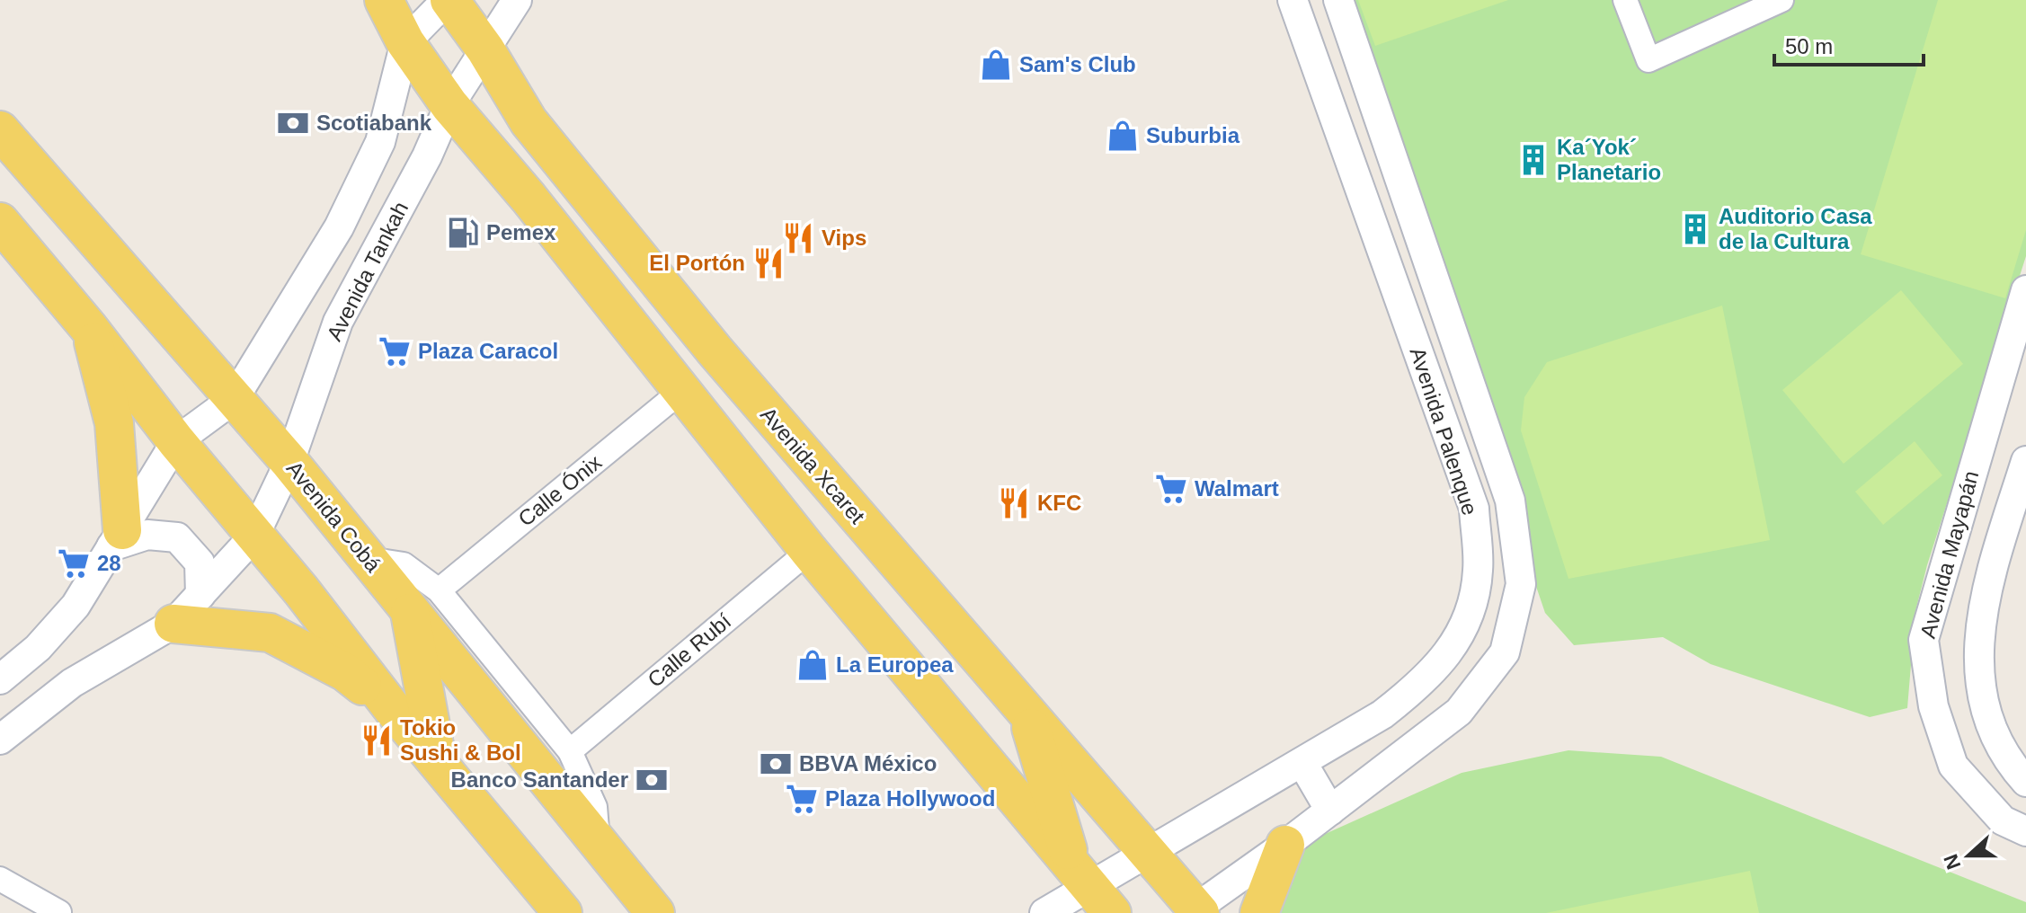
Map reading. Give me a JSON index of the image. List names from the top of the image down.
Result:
{
  "streets": {
    "main road": ["Avenida Xcaret", "Avenida Cobá"],
    "street": [
      "Avenida Tankah",
      "Avenida Palenque",
      "Calle Ónix",
      "Avenida Mayapán",
      "Calle Rubí"
    ]
  },
  "crossings": [
    ["Avenida Tankah", "Avenida Xcaret"],
    ["Avenida Tankah", "Avenida Cobá"],
    ["Avenida Palenque", "Avenida Xcaret"],
    ["Calle Ónix", "Avenida Cobá"]
  ],
  "places": {
    "shop": ["Sam's Club", "Suburbia", "La Europea"],
    "bank": ["Scotiabank", "BBVA México", "Banco Santander"],
    "building": ["Ka´Yok´ Planetario", "Auditorio Casa de la Cultura"],
    "fuel station": ["Pemex"],
    "restaurant": [
      "Vips",
      "El Portón",
      "KFC",
      "Tokio Sushi & Bol"
    ],
    "supermarket": [
      "Plaza Caracol",
      "Walmart",
      "28",
      "Plaza Hollywood"
    ]
  },
  "scale_bar": "50 m",
  "north": "left"
}
